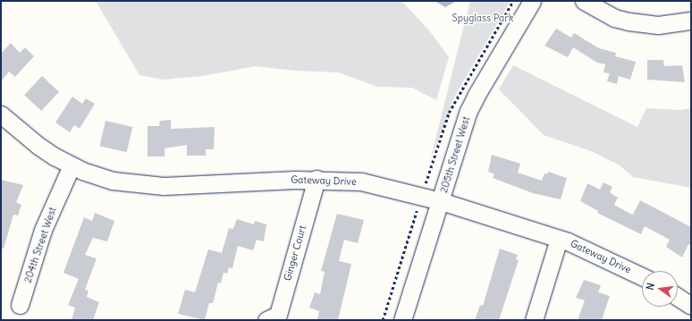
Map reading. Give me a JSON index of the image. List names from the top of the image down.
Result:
{
  "streets": {
    "street": [
      "205th Street West",
      "Gateway Drive",
      "204th Street West",
      "Ginger Court"
    ]
  },
  "crossings": [
    ["205th Street West", "Gateway Drive"],
    ["Gateway Drive", "204th Street West"],
    ["Gateway Drive", "Ginger Court"]
  ],
  "parks": ["Spyglass Park"],
  "north": "left"
}
